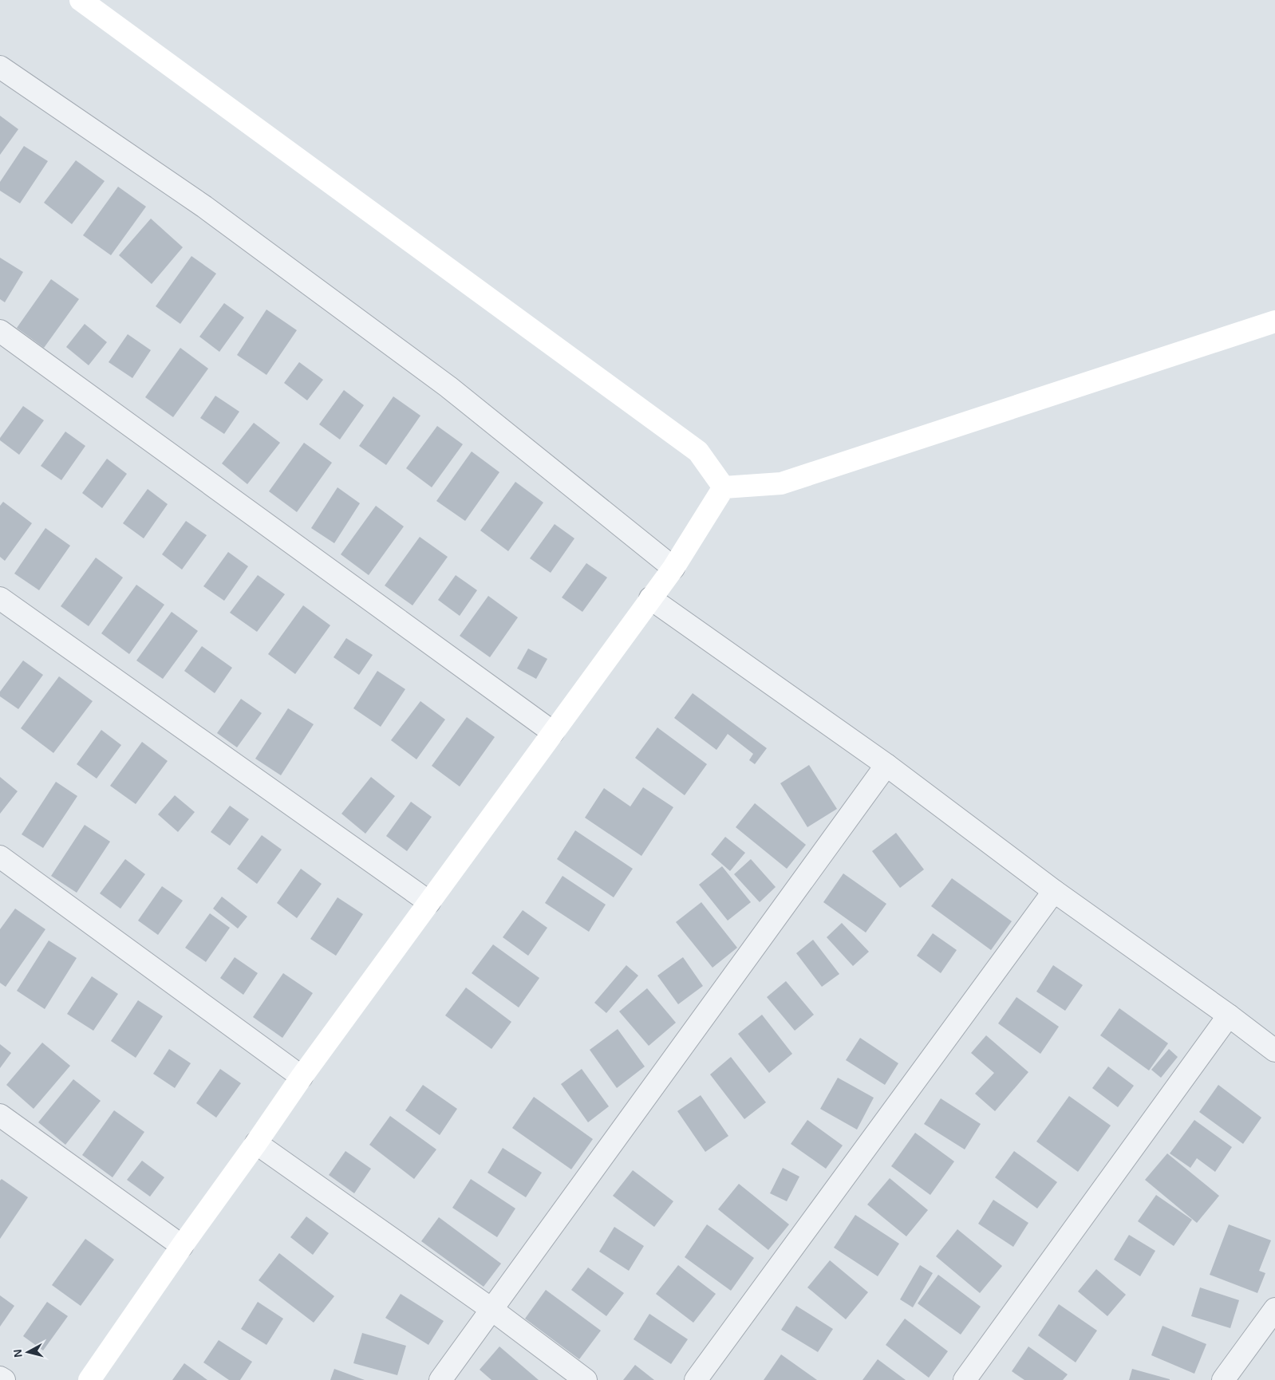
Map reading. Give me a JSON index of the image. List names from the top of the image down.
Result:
{
  "north": "left"
}
